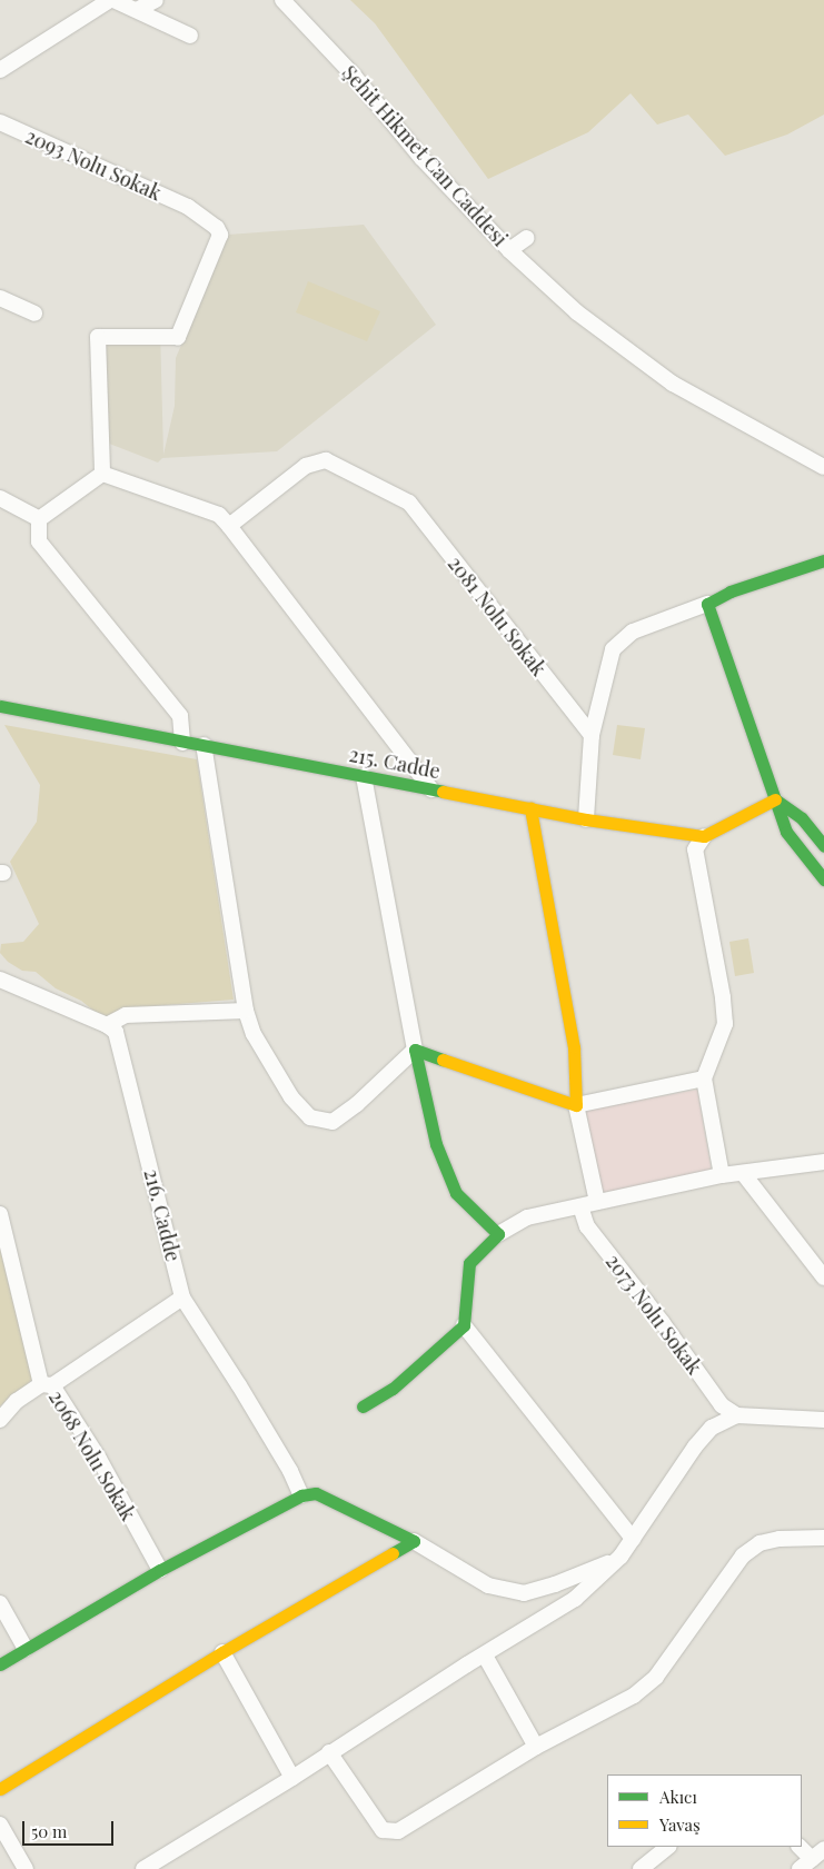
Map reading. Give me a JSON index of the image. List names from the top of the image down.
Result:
{
  "streets": {
    "street": [
      "Şehit Hikmet Can Caddesi",
      "2093 Nolu Sokak",
      "2081 Nolu Sokak",
      "215. Cadde",
      "216. Cadde",
      "2073 Nolu Sokak",
      "2068 Nolu Sokak"
    ]
  },
  "legend": ["Akıcı", "Yavaş"],
  "scale_bar": "50 m"
}
